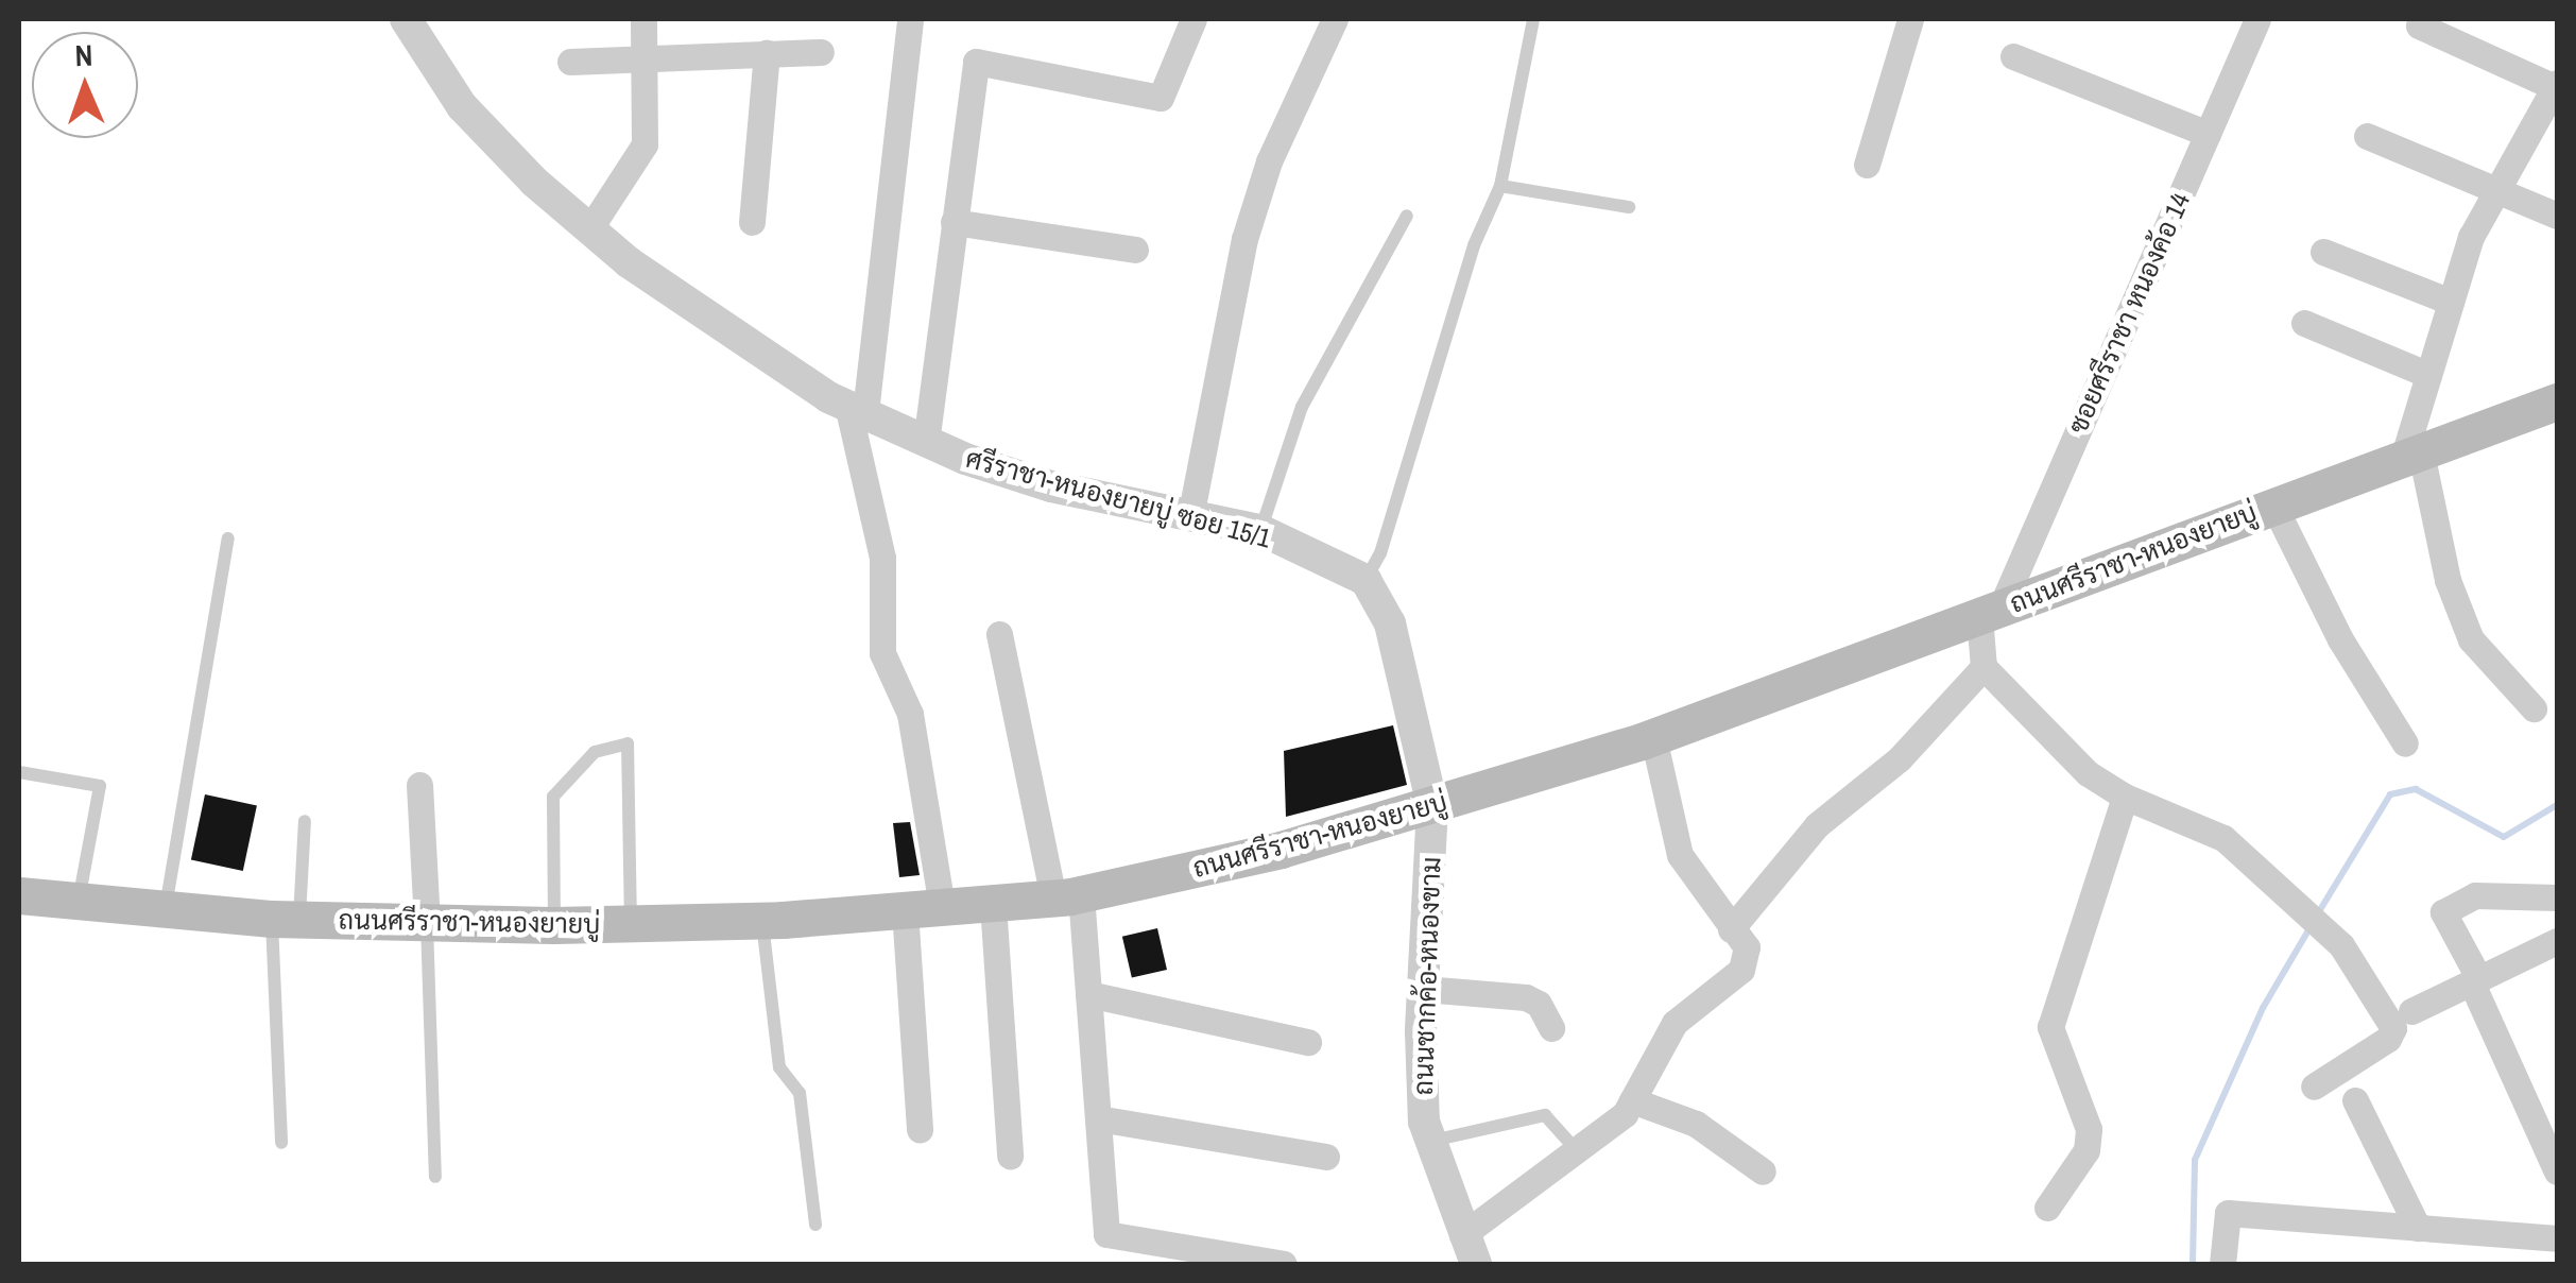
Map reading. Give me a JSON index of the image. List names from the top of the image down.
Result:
{
  "streets": {
    "main road": ["ถนนศรีราชา-หนองยายบู่"],
    "street": ["ซอยศรีราชา หนองค้อ 14", "ศรีราชา-หนองยายบู่ ซอย 15/1", "ถนนชากค้อ-หนองขาม"]
  },
  "crossings": [
    ["ซอยศรีราชา หนองค้อ 14", "ถนนศรีราชา-หนองยายบู่"],
    ["ถนนศรีราชา-หนองยายบู่", "ถนนชากค้อ-หนองขาม"]
  ],
  "north": "top"
}
